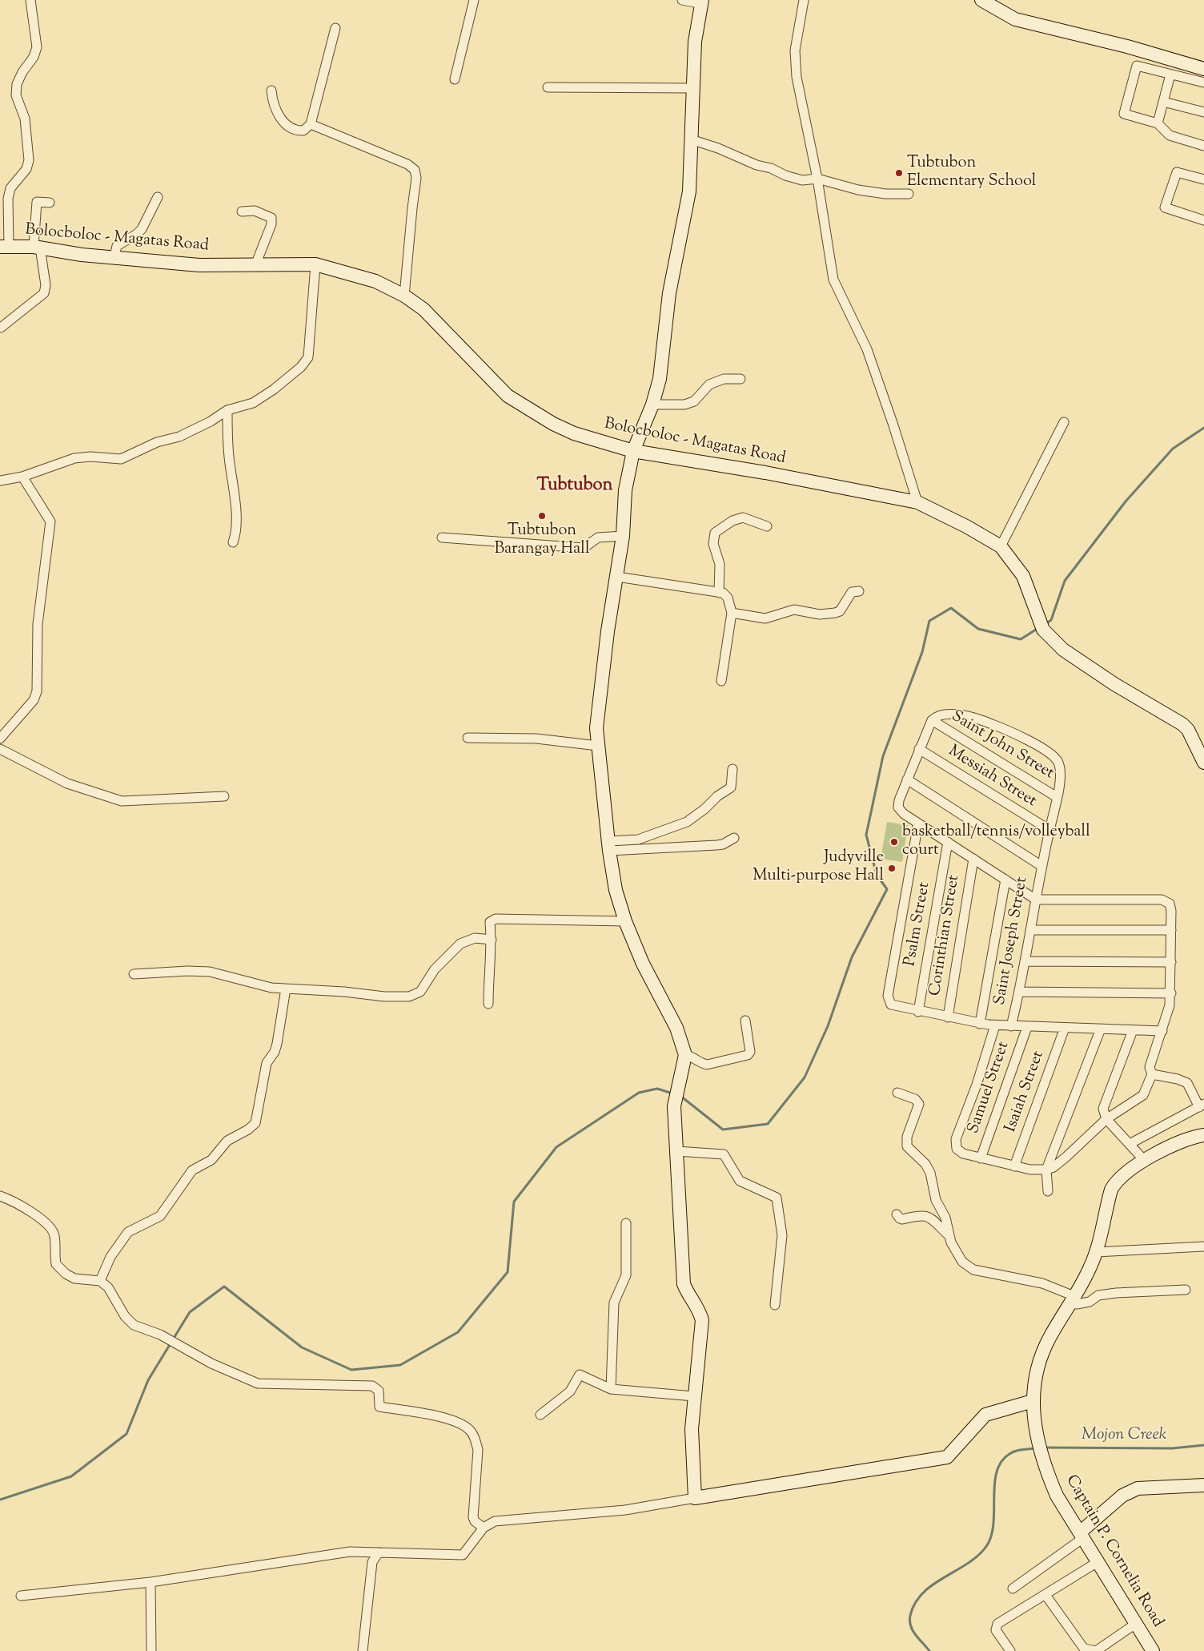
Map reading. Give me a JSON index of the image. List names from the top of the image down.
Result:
{
  "streets": {
    "street": [
      "Bolocboloc - Magatas Road",
      "Saint John Street",
      "Messiah Street",
      "Psalm Street",
      "Corinthian Street",
      "Saint Joseph Street",
      "Samuel Street",
      "Isaiah Street",
      "Captain P. Cornelia Road"
    ]
  },
  "crossings": [
    ["Saint John Street", "Saint Joseph Street"],
    ["Messiah Street", "Saint Joseph Street"]
  ],
  "districts": ["Tubtubon"],
  "water": ["Mojon Creek"],
  "places": [
    "Tubtubon Elementary School",
    "Tubtubon Barangay Hall",
    "basketball/tennis/volleyball court",
    "Judyville Multi-purpose Hall"
  ]
}
